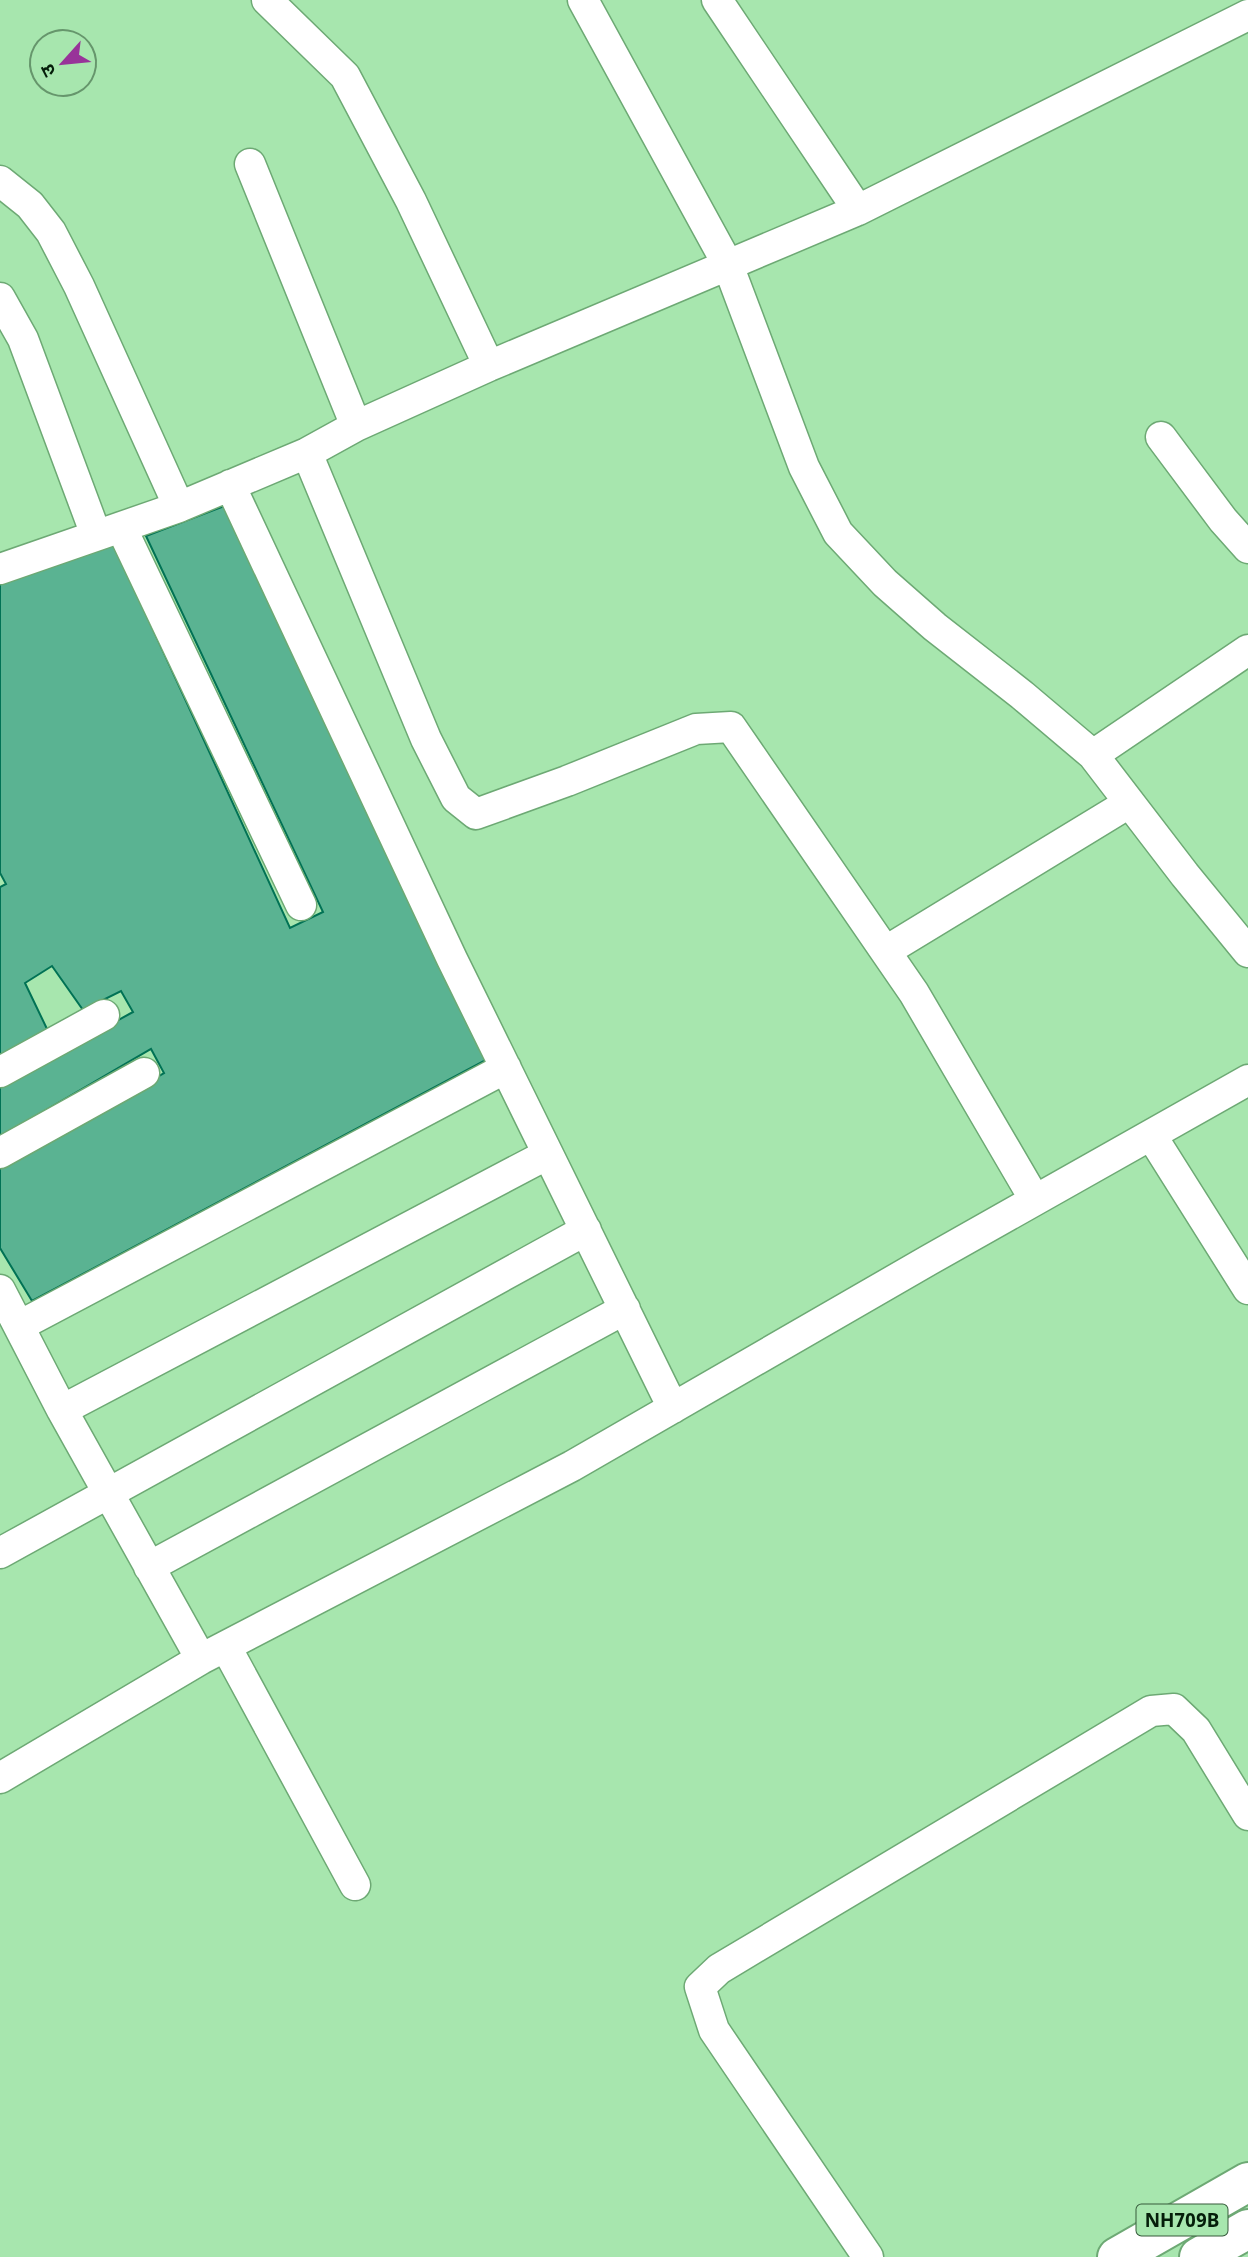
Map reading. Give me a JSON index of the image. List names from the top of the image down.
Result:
{
  "streets": {
    "highway": ["NH709B"]
  },
  "north": "bottom left"
}
